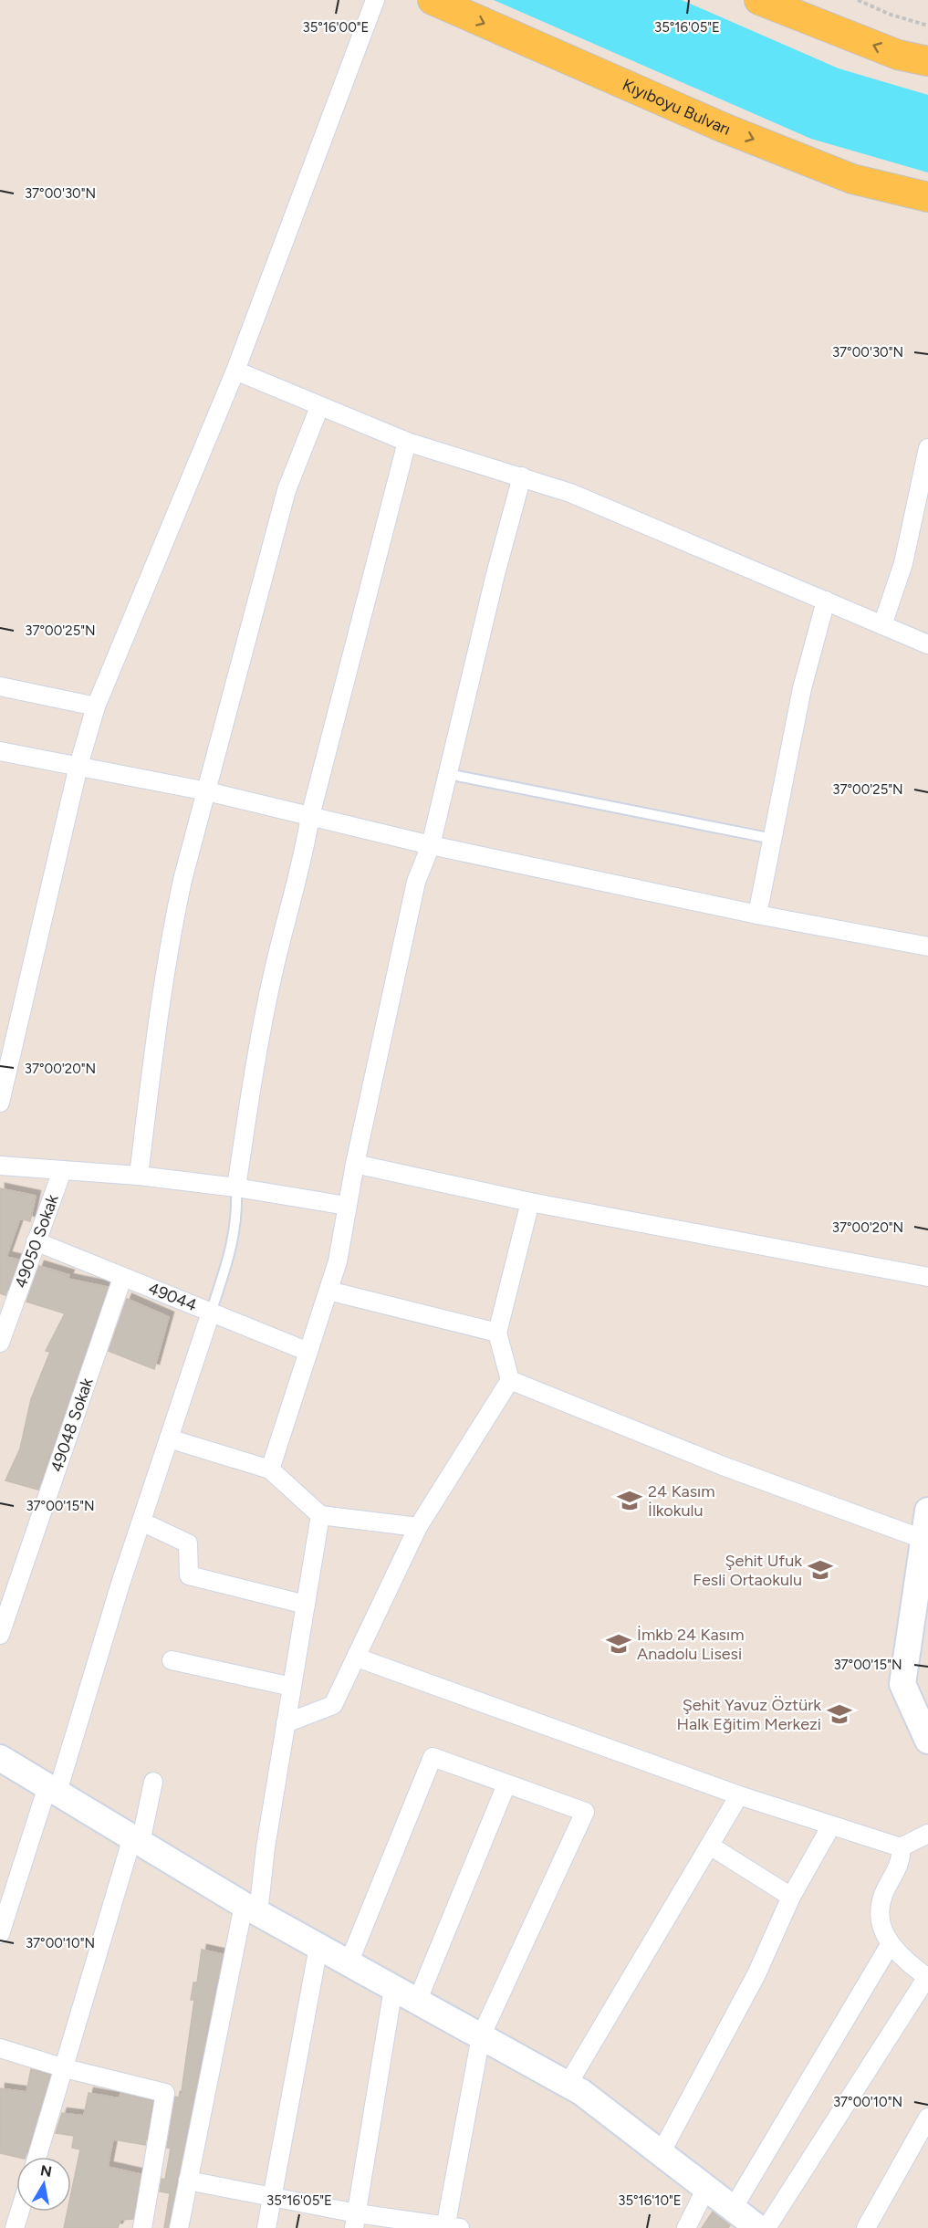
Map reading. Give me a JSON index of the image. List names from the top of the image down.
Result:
{
  "streets": {
    "main road": ["Kıyıboyu Bulvarı"],
    "street": ["49050 Sokak", "49044", "49048 Sokak"]
  },
  "crossings": [
    ["49050 Sokak", "49044"],
    ["49044", "49048 Sokak"]
  ],
  "places": {
    "school or university": [
      "24 Kasım İlkokulu",
      "Şehit Ufuk Fesli Ortaokulu",
      "İmkb 24 Kasım Anadolu Lisesi",
      "Şehit Yavuz Öztürk Halk Eğitim Merkezi"
    ]
  },
  "north": "top",
  "coordinates": [
    "35°16'05\"E",
    "35°16'00\"E",
    "37°00'30\"N",
    "37°00'25\"N",
    "37°00'20\"N",
    "37°00'15\"N",
    "37°00'10\"N",
    "35°16'10\"E"
  ]
}
